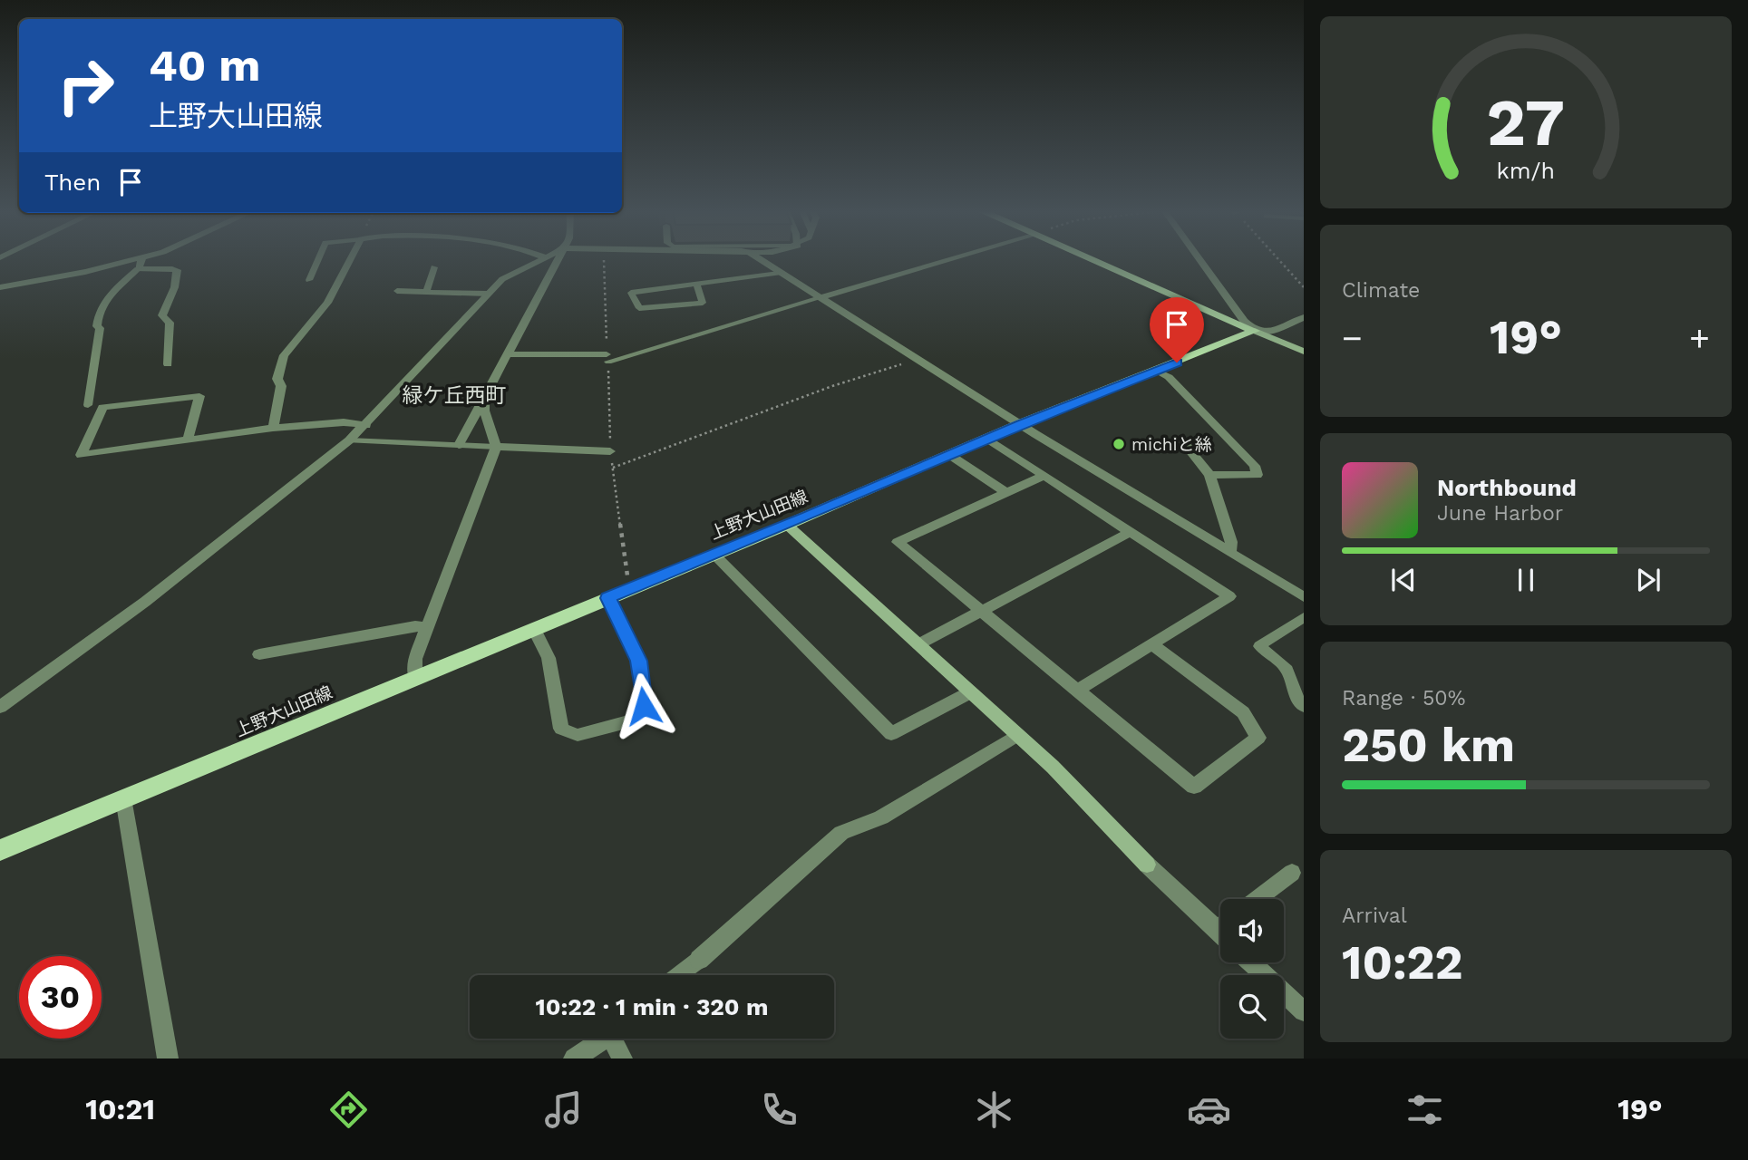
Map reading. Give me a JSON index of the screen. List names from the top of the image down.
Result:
{
  "streets": {
    "main road": ["上野大山田線"]
  },
  "districts": ["緑ケ丘西町"],
  "places": ["michiと絲"],
  "page": {
    "turn": ["40 m", "上野大山田線"],
    "then": "Then",
    "tile": [
      "Climate",
      ["Range · 50%", "250 km"],
      ["Arrival", "10:22"]
    ],
    "heat": ["−", "19°", "+"],
    "song": ["Northbound", "June Harbor"],
    "limit": "30",
    "trip": "10:22 · 1 min · 320 m",
    "tabs": ["10:21", "19°"],
    "gauge": ["27", "km/h"]
  }
}
